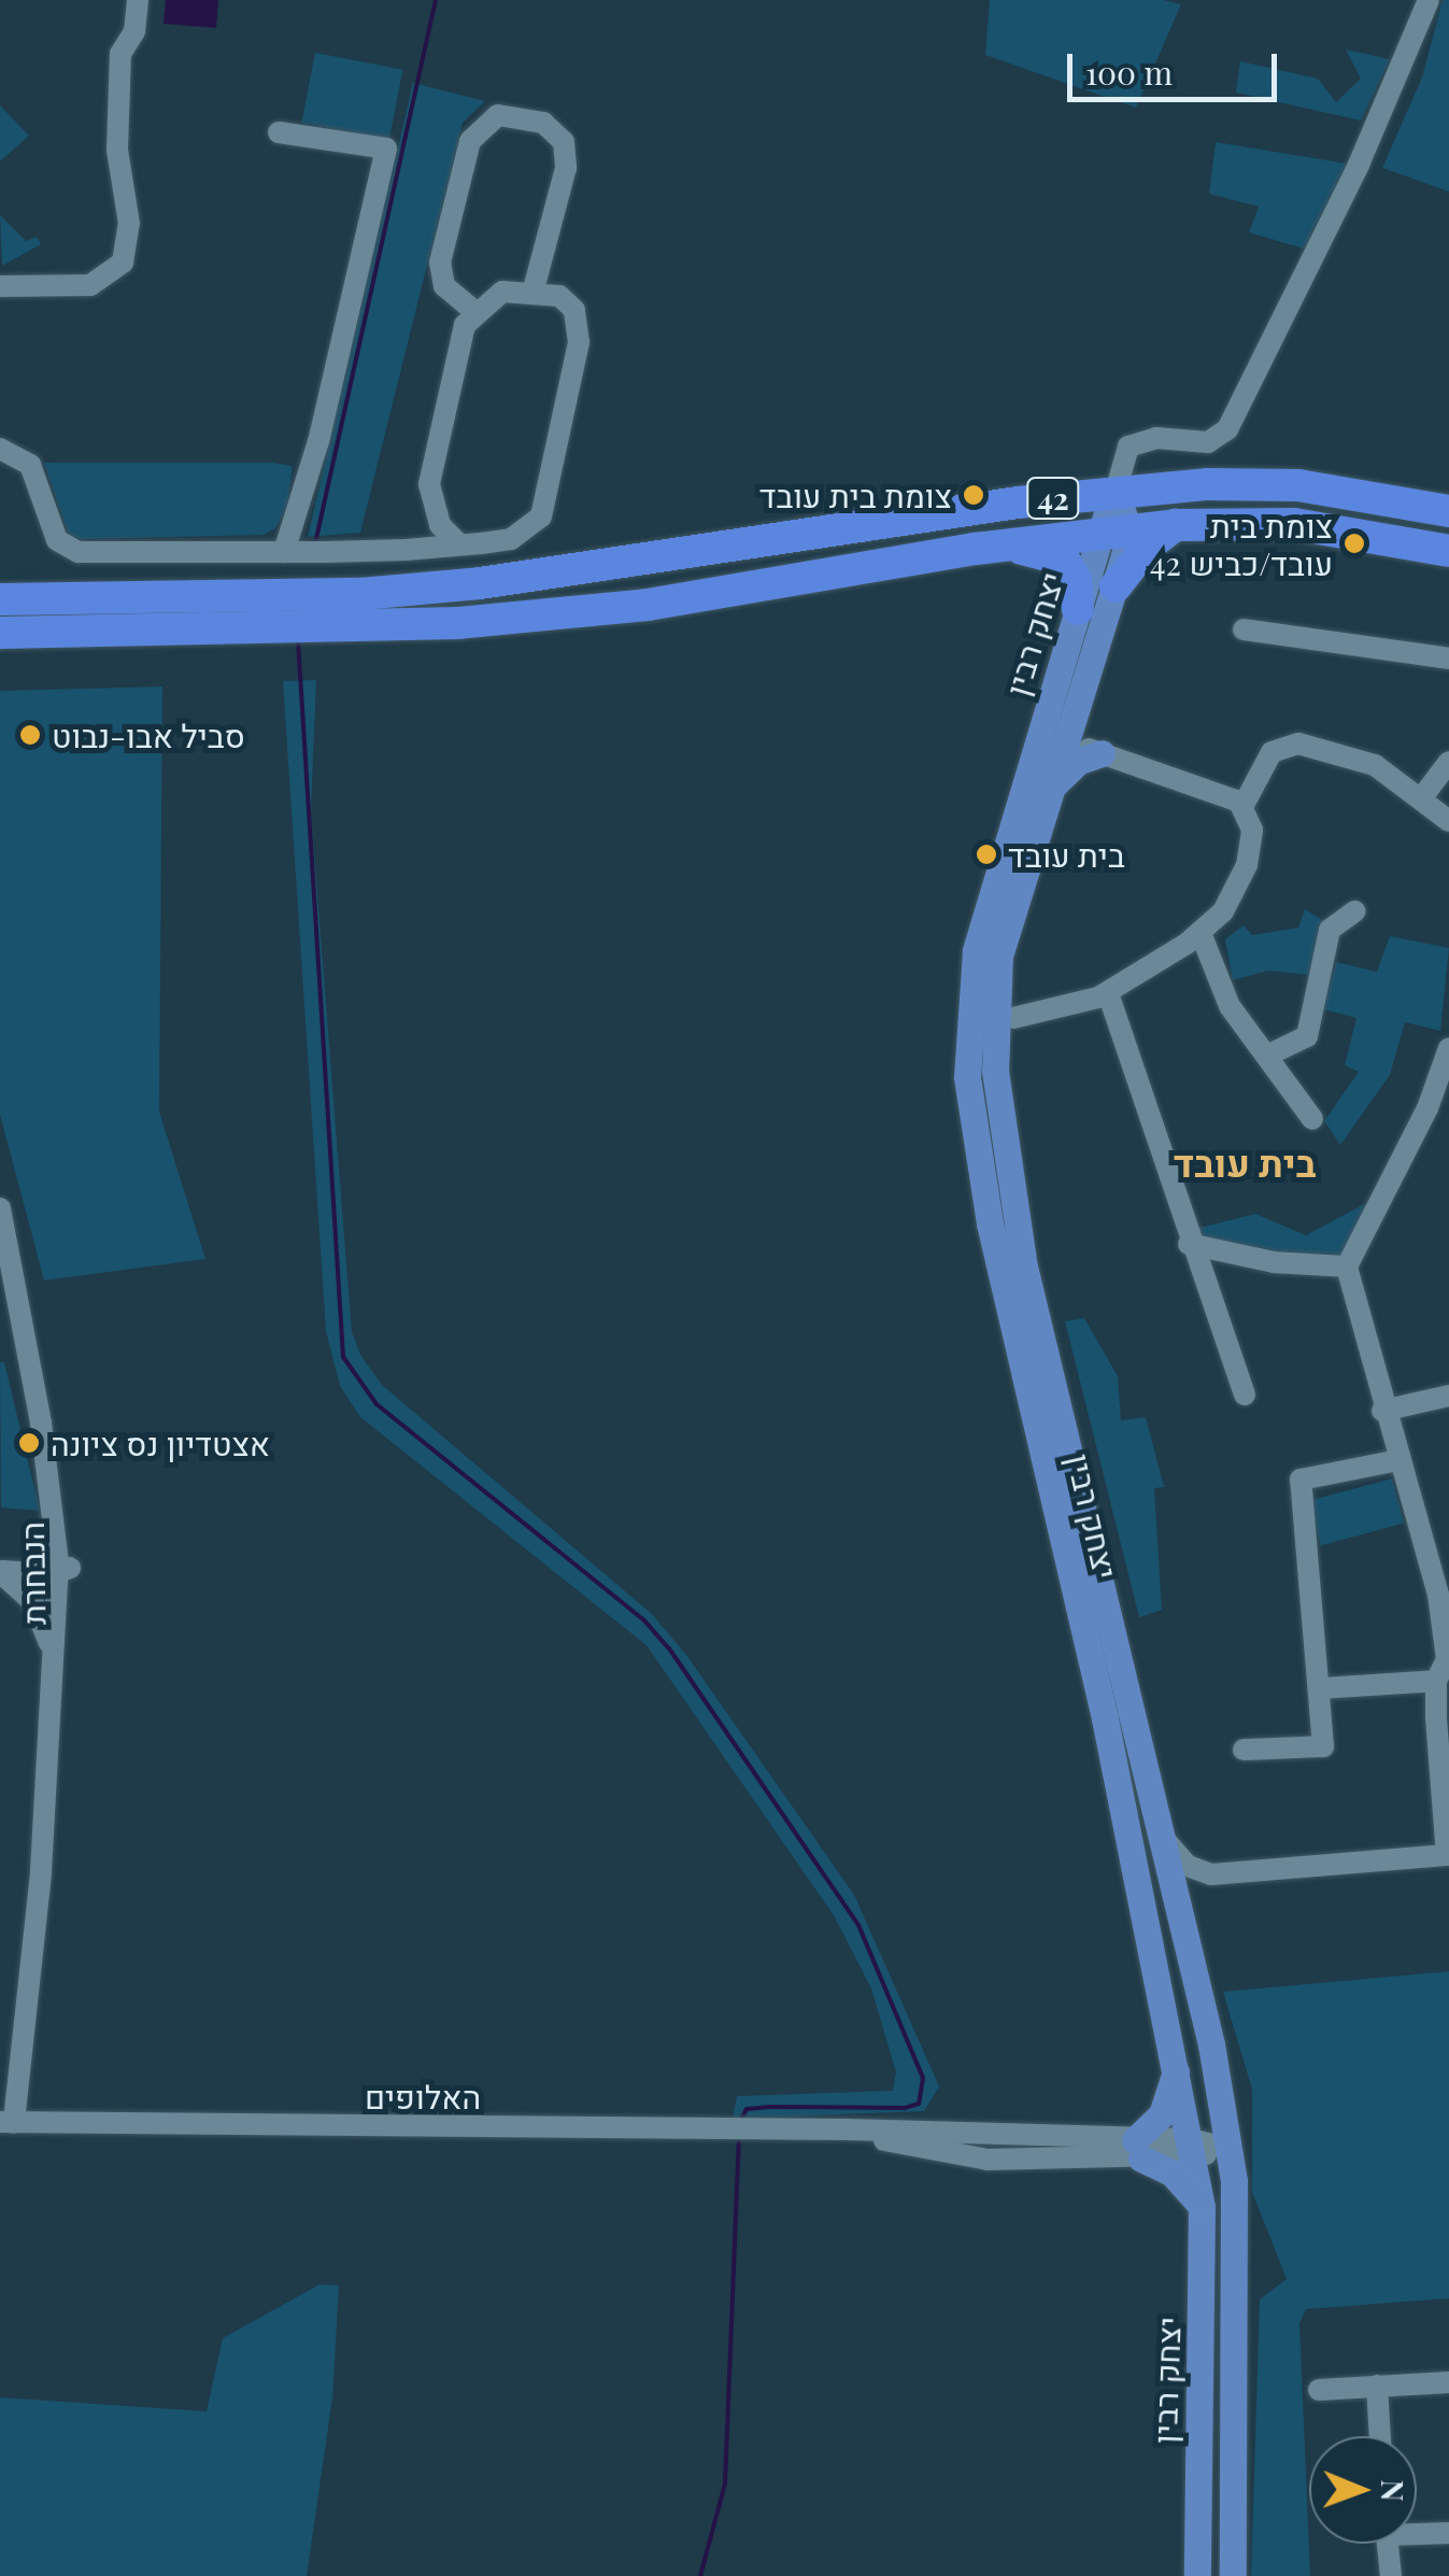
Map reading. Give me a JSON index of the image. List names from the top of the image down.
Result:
{
  "streets": {
    "highway": ["42"],
    "main road": ["יצחק רבין"],
    "street": ["הנבחרת", "האלופים"]
  },
  "crossings": [
    ["42", "יצחק רבין"],
    ["יצחק רבין", "האלופים"],
    ["הנבחרת", "האלופים"]
  ],
  "districts": ["בית עובד"],
  "places": [
    "צומת בית עובד",
    "צומת בית עובד/כביש 42",
    "סביל אבו-נבוט",
    "בית עובד",
    "אצטדיון נס ציונה"
  ],
  "scale_bar": "100 m",
  "north": "right"
}
